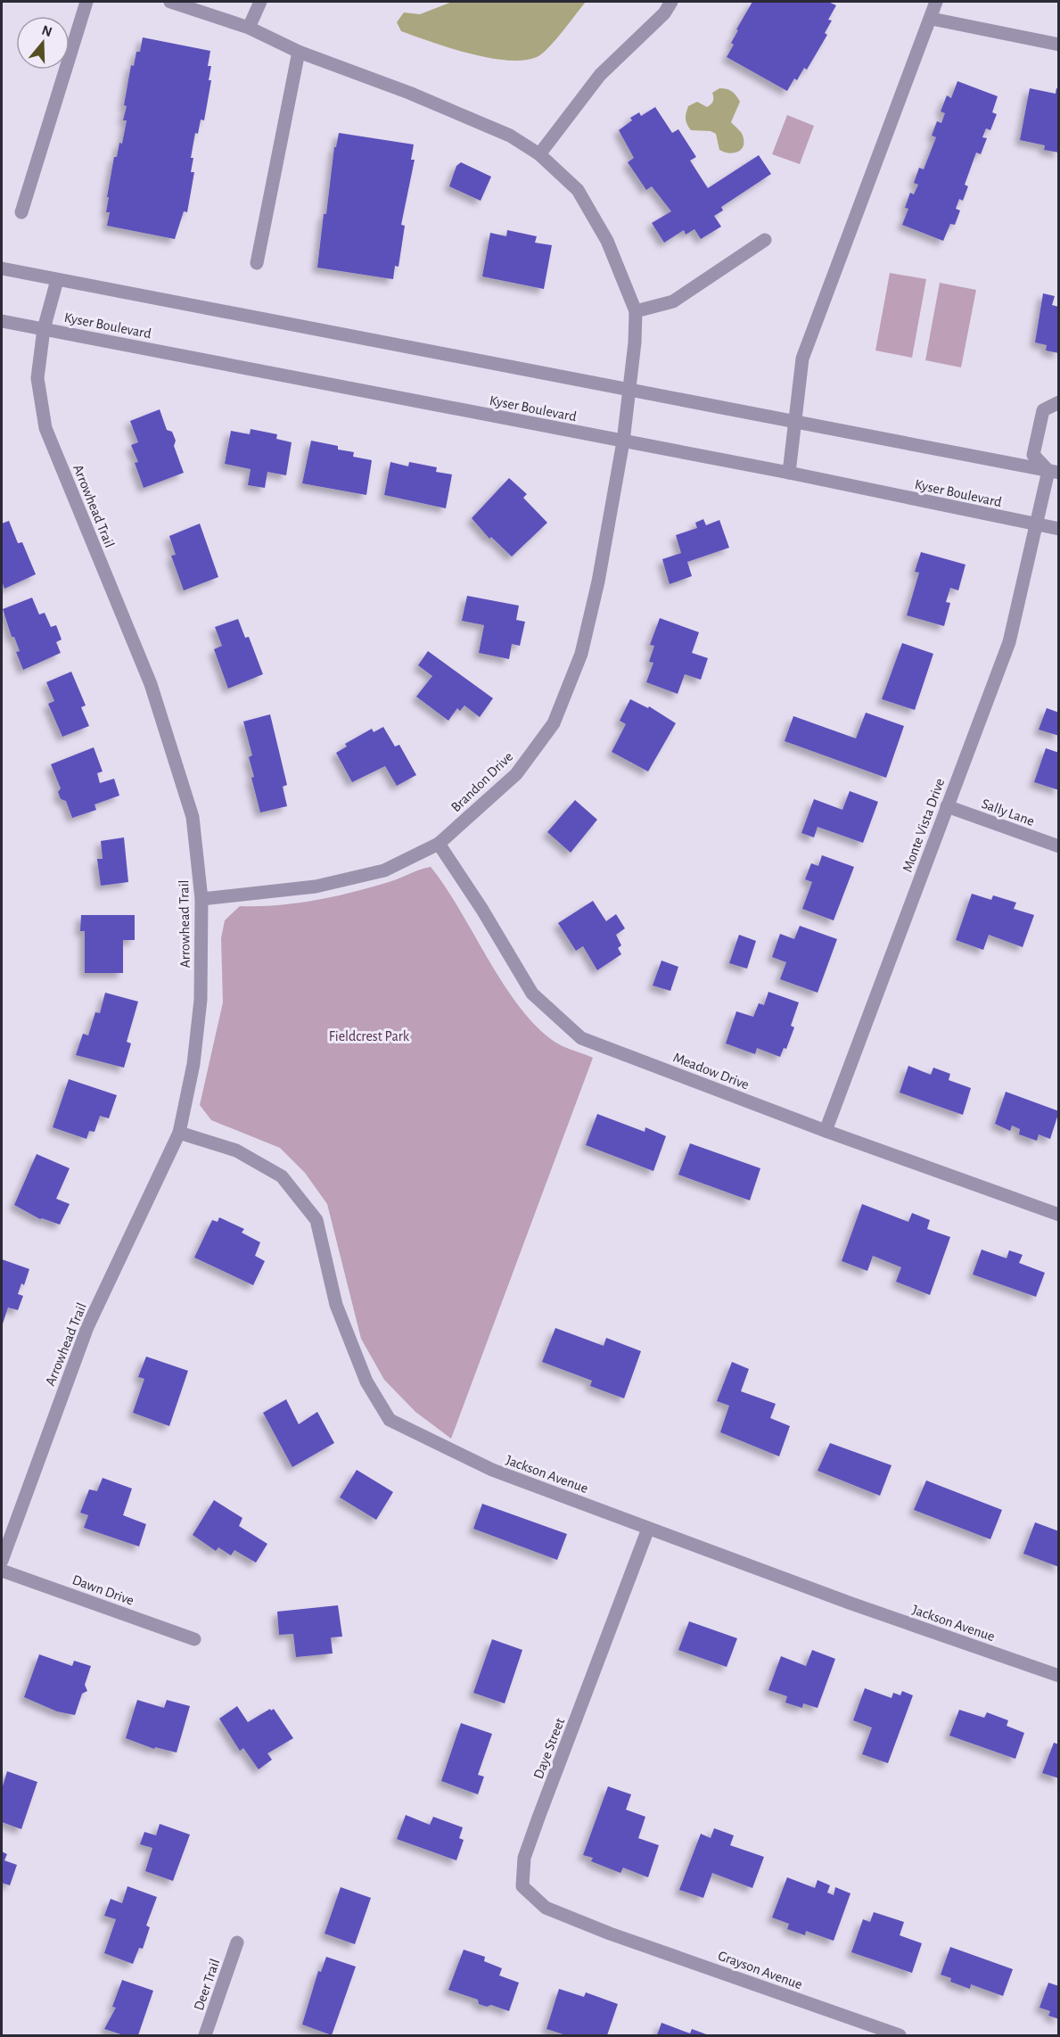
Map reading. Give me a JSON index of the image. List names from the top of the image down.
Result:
{
  "streets": {
    "street": [
      "Kyser Boulevard",
      "Arrowhead Trail",
      "Brandon Drive",
      "Sally Lane",
      "Monte Vista Drive",
      "Meadow Drive",
      "Jackson Avenue",
      "Dawn Drive",
      "Daye Street",
      "Grayson Avenue",
      "Deer Trail"
    ]
  },
  "crossings": [
    ["Kyser Boulevard", "Arrowhead Trail"],
    ["Kyser Boulevard", "Brandon Drive"],
    ["Kyser Boulevard", "Monte Vista Drive"],
    ["Arrowhead Trail", "Brandon Drive"],
    ["Arrowhead Trail", "Jackson Avenue"],
    ["Brandon Drive", "Meadow Drive"],
    ["Sally Lane", "Monte Vista Drive"],
    ["Monte Vista Drive", "Meadow Drive"],
    ["Jackson Avenue", "Daye Street"],
    ["Daye Street", "Grayson Avenue"]
  ],
  "parks": ["Fieldcrest Park"],
  "north": "top"
}
